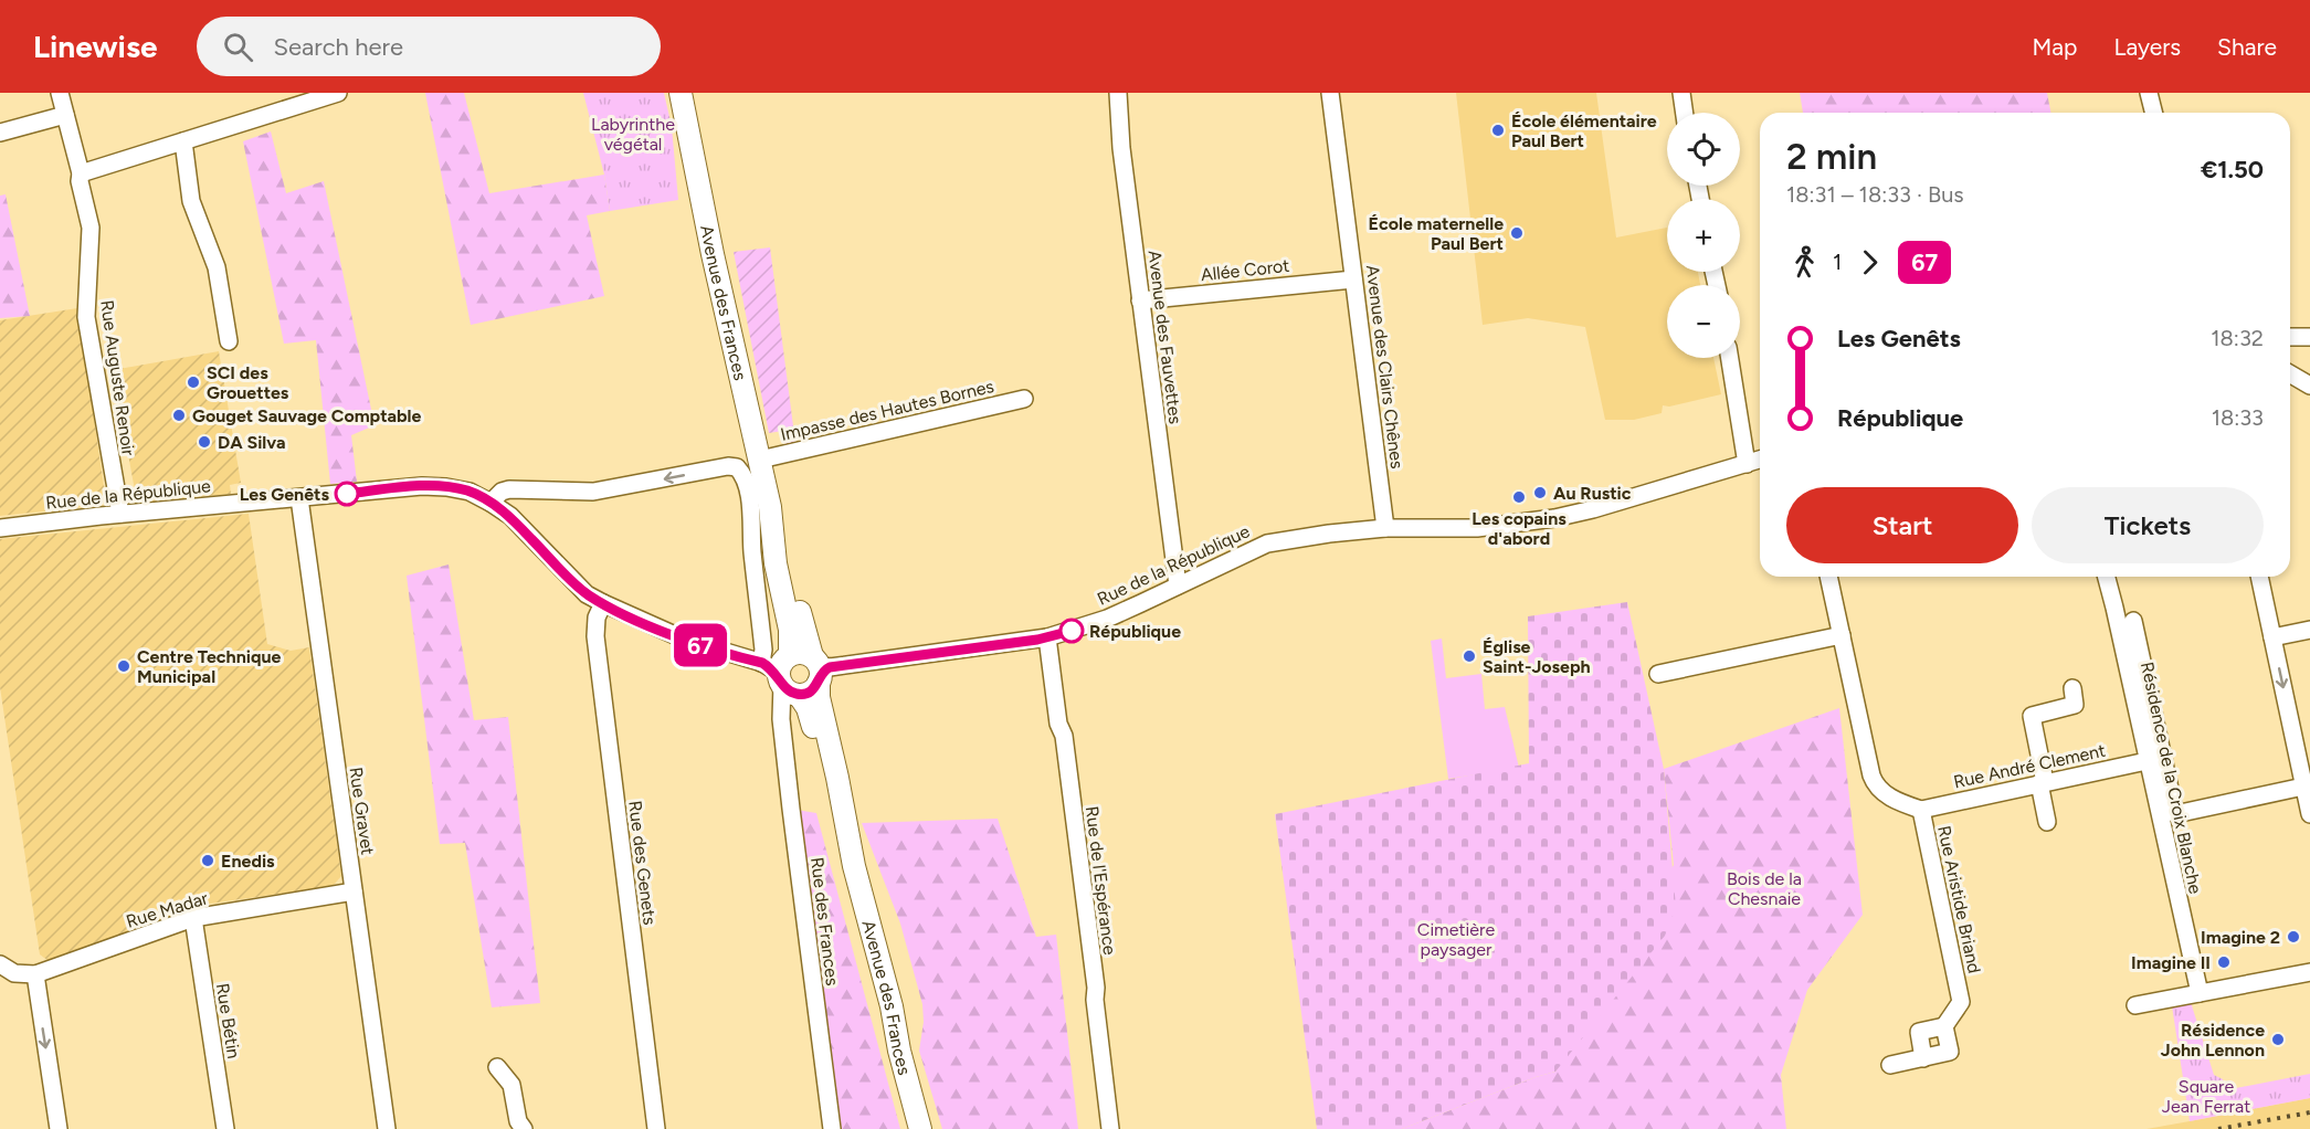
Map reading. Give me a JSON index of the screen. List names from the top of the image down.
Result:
{
  "streets": {
    "main road": ["Avenue des Frances"],
    "street": [
      "Allée Corot",
      "Avenue des Fauvettes",
      "Avenue des Clairs Chênes",
      "Rue Auguste Renoir",
      "Impasse des Hautes Bornes",
      "Rue de la République",
      "Rue André Clement",
      "Résidence de la Croix Blanche",
      "Rue Gravet",
      "Rue des Genets",
      "Rue de l'Espérance",
      "Rue Aristide Briand",
      "Rue Madar",
      "Rue des Frances",
      "Rue Bétin"
    ]
  },
  "crossings": [
    ["Allée Corot", "Avenue des Fauvettes"],
    ["Allée Corot", "Avenue des Clairs Chênes"],
    ["Avenue des Frances", "Impasse des Hautes Bornes"],
    ["Avenue des Frances", "Rue de la République"],
    ["Avenue des Frances", "Rue des Frances"],
    ["Avenue des Fauvettes", "Rue de la République"],
    ["Avenue des Clairs Chênes", "Rue de la République"],
    ["Rue Auguste Renoir", "Rue de la République"],
    ["Rue de la République", "Rue Gravet"],
    ["Rue de la République", "Rue des Genets"],
    ["Rue de la République", "Rue de l'Espérance"],
    ["Rue de la République", "Rue des Frances"],
    ["Rue André Clement", "Résidence de la Croix Blanche"],
    ["Rue André Clement", "Rue Aristide Briand"],
    ["Rue Gravet", "Rue Madar"],
    ["Rue Madar", "Rue Bétin"]
  ],
  "parks": [
    "Labyrinthe végétal",
    "Bois de la Chesnaie",
    "Cimetière paysager",
    "Square Jean Ferrat"
  ],
  "places": [
    "École élémentaire Paul Bert",
    "École maternelle Paul Bert",
    "SCI des Grouettes",
    "Gouget Sauvage Comptable",
    "DA Silva",
    "Au Rustic",
    "Les Genêts",
    "Les copains d'abord",
    "République",
    "Église Saint-Joseph",
    "Centre Technique Municipal",
    "Enedis",
    "Imagine 2",
    "Imagine II",
    "Résidence John Lennon"
  ],
  "lines": ["bus line 67"],
  "page": {
    "header": "Linewise",
    "search": "Search here",
    "nav": ["Map", "Layers", "Share"],
    "on_map": "67",
    "map_buttons": ["+", "−"],
    "heading": ["2 min", "18:31 – 18:33 · Bus", "€1.50"],
    "legs": ["1", "67"],
    "list": [
      {
        "name": "Les Genêts",
        "value": "18:32"
      },
      {
        "name": "République",
        "value": "18:33"
      }
    ],
    "buttons": ["Start", "Tickets"]
  }
}
